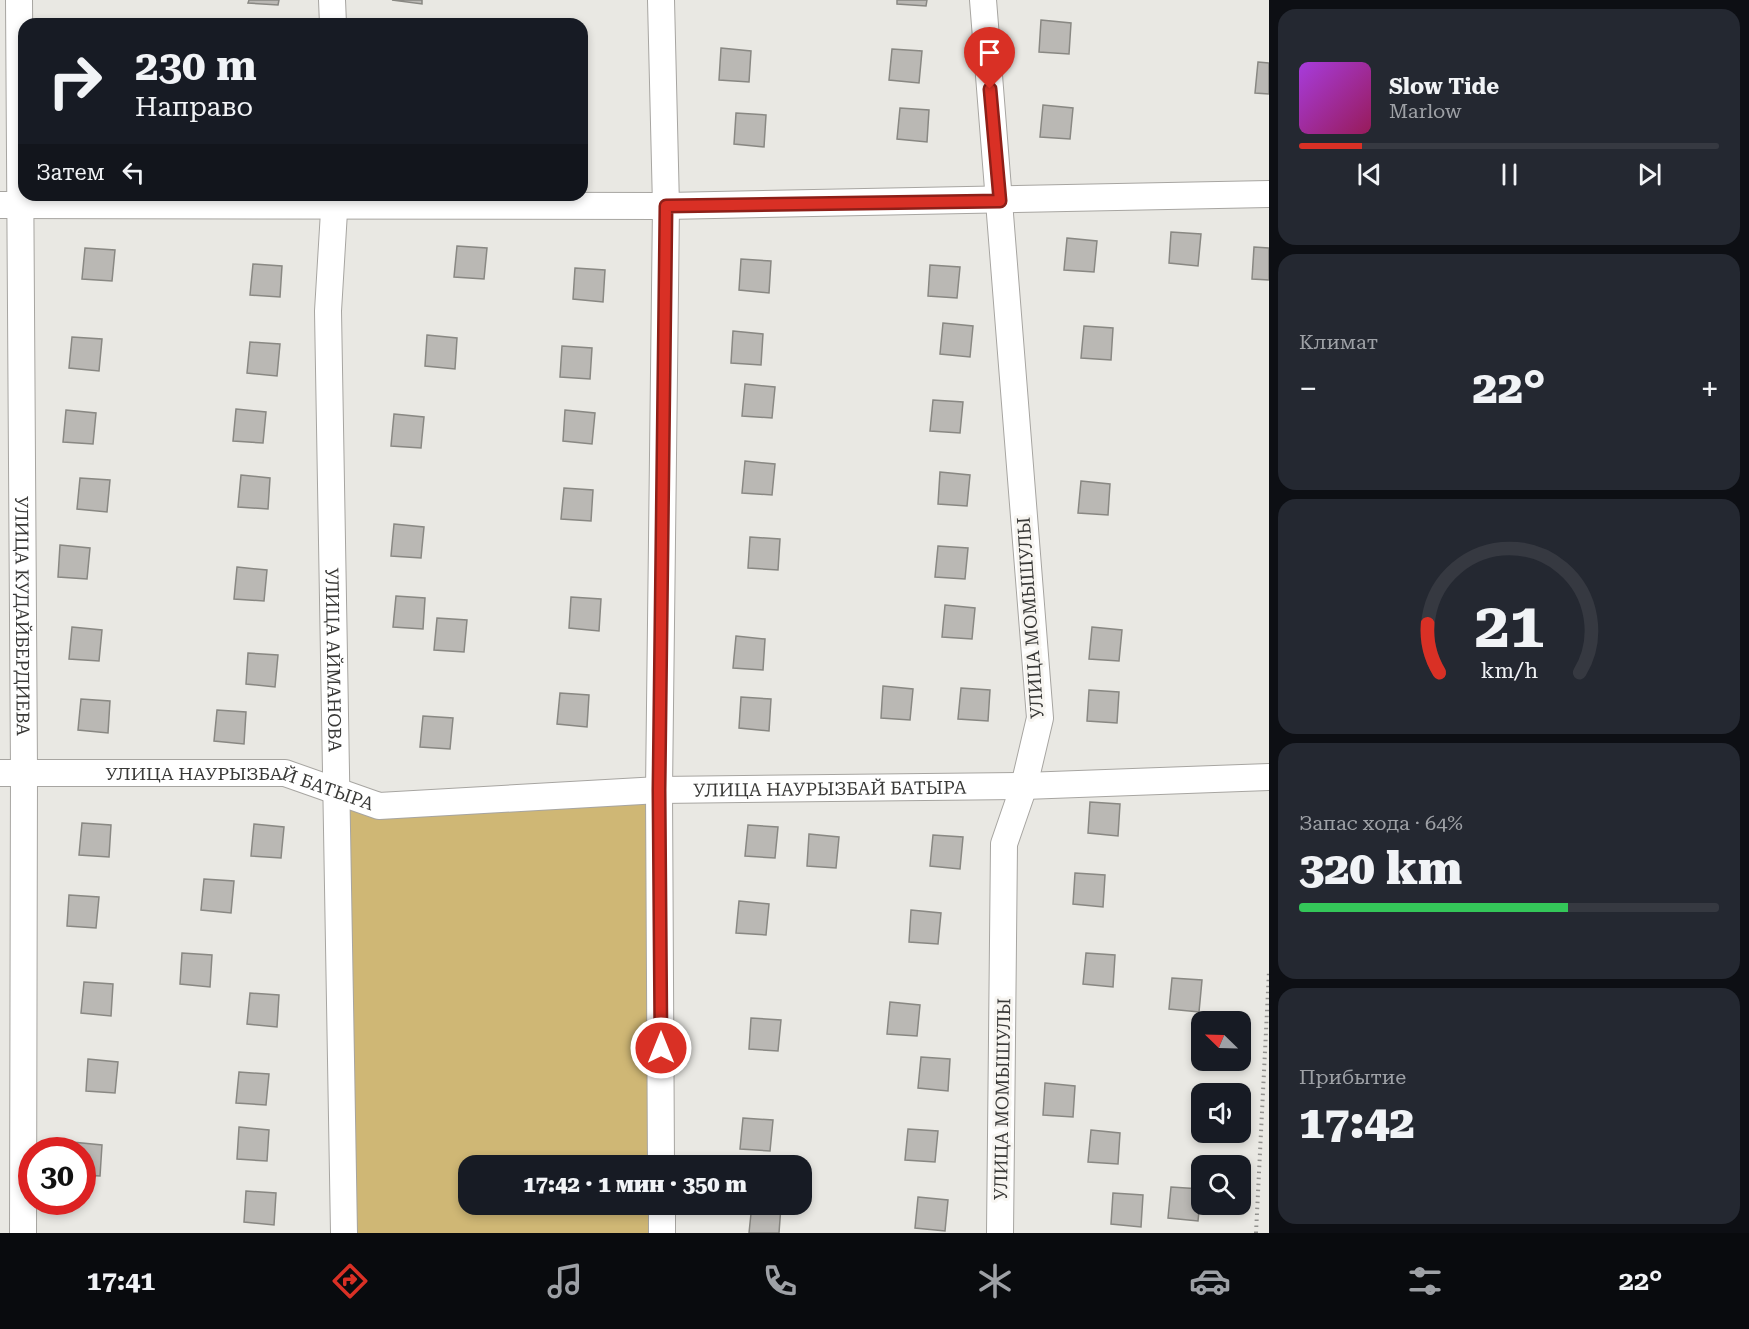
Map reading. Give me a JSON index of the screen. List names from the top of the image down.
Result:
{
  "streets": {
    "street": [
      "УЛИЦА КУДАЙБЕРДИЕВА",
      "УЛИЦА МОМЫШУЛЫ",
      "УЛИЦА АЙМАНОВА",
      "УЛИЦА НАУРЫЗБАЙ БАТЫРА"
    ]
  },
  "crossings": [
    ["УЛИЦА КУДАЙБЕРДИЕВА", "УЛИЦА НАУРЫЗБАЙ БАТЫРА"],
    ["УЛИЦА МОМЫШУЛЫ", "УЛИЦА НАУРЫЗБАЙ БАТЫРА"],
    ["УЛИЦА АЙМАНОВА", "УЛИЦА НАУРЫЗБАЙ БАТЫРА"]
  ],
  "north": "top left",
  "page": {
    "turn": ["230 m", "Направо"],
    "song": ["Slow Tide", "Marlow"],
    "then": "Затем",
    "tile": [
      "Климат",
      ["Запас хода · 64%", "320 km"],
      ["Прибытие", "17:42"]
    ],
    "heat": ["−", "22°", "+"],
    "limit": "30",
    "trip": "17:42 · 1 мин · 350 m",
    "tabs": ["17:41", "22°"],
    "gauge": ["21", "km/h"]
  }
}
